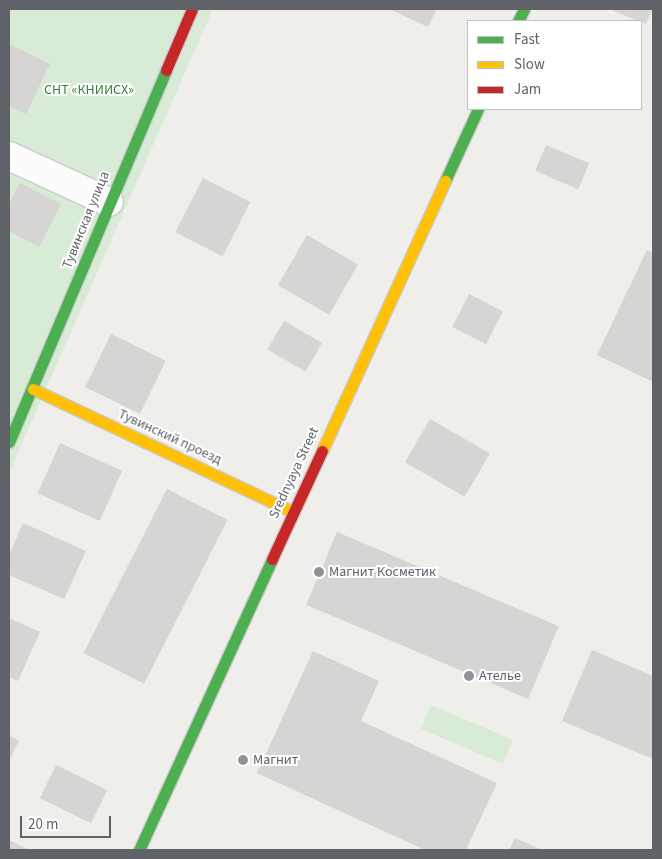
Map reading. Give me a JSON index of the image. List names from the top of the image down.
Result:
{
  "streets": {
    "street": ["Тувинская улица", "Тувинский проезд", "Srednyaya Street"]
  },
  "crossings": [
    ["Тувинская улица", "Тувинский проезд"],
    ["Тувинский проезд", "Srednyaya Street"]
  ],
  "parks": ["СНТ «КНИИСХ»"],
  "places": ["Магнит Косметик", "Ателье", "Магнит"],
  "legend": ["Fast", "Slow", "Jam"],
  "scale_bar": "20 m"
}
